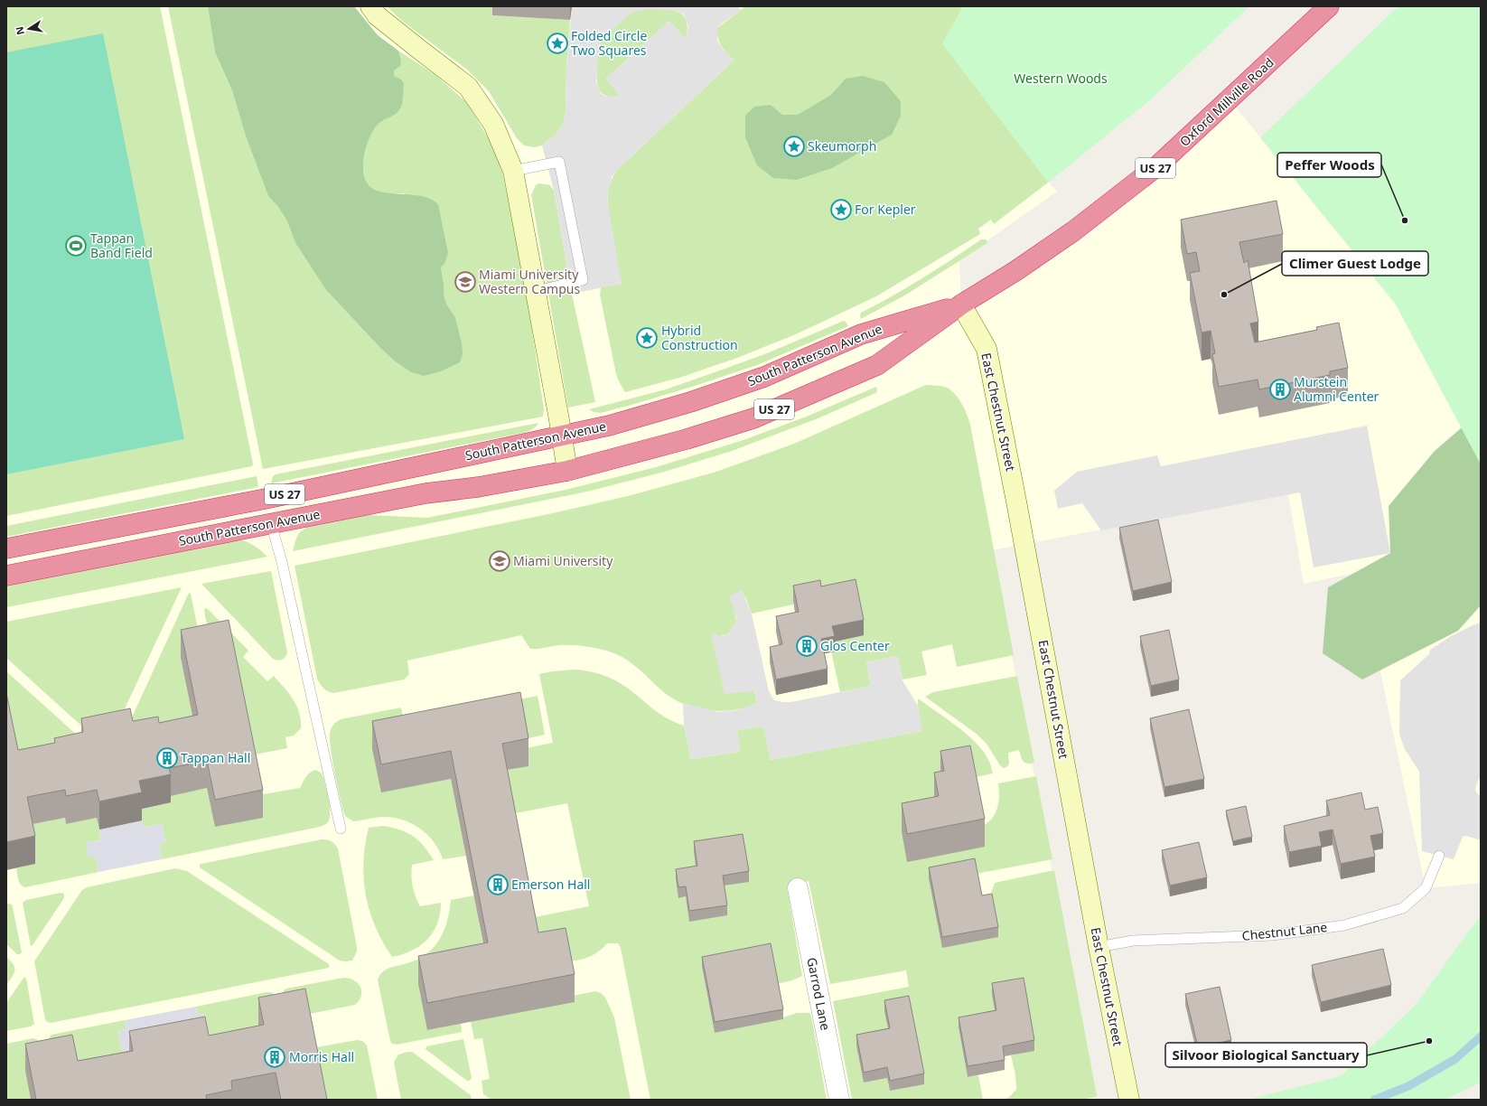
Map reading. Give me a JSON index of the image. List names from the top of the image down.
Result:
{
  "streets": {
    "highway": ["Oxford Millville Road", "US 27", "South Patterson Avenue"],
    "street": ["East Chestnut Street", "Garrod Lane"],
    "lane": ["Chestnut Lane"]
  },
  "crossings": [
    ["Oxford Millville Road", "South Patterson Avenue"],
    ["Oxford Millville Road", "East Chestnut Street"],
    ["South Patterson Avenue", "East Chestnut Street"],
    ["East Chestnut Street", "Chestnut Lane"]
  ],
  "parks": ["Western Woods"],
  "places": {
    "place": [
      "Folded Circle Two Squares",
      "Skeumorph",
      "For Kepler",
      "Hybrid Construction"
    ],
    "other": ["Peffer Woods", "Climer Guest Lodge", "Silvoor Biological Sanctuary"],
    "sports": ["Tappan Band Field"],
    "school or university": ["Miami University Western Campus", "Miami University"],
    "building": [
      "Murstein Alumni Center",
      "Glos Center",
      "Tappan Hall",
      "Emerson Hall",
      "Morris Hall"
    ]
  },
  "north": "left"
}
